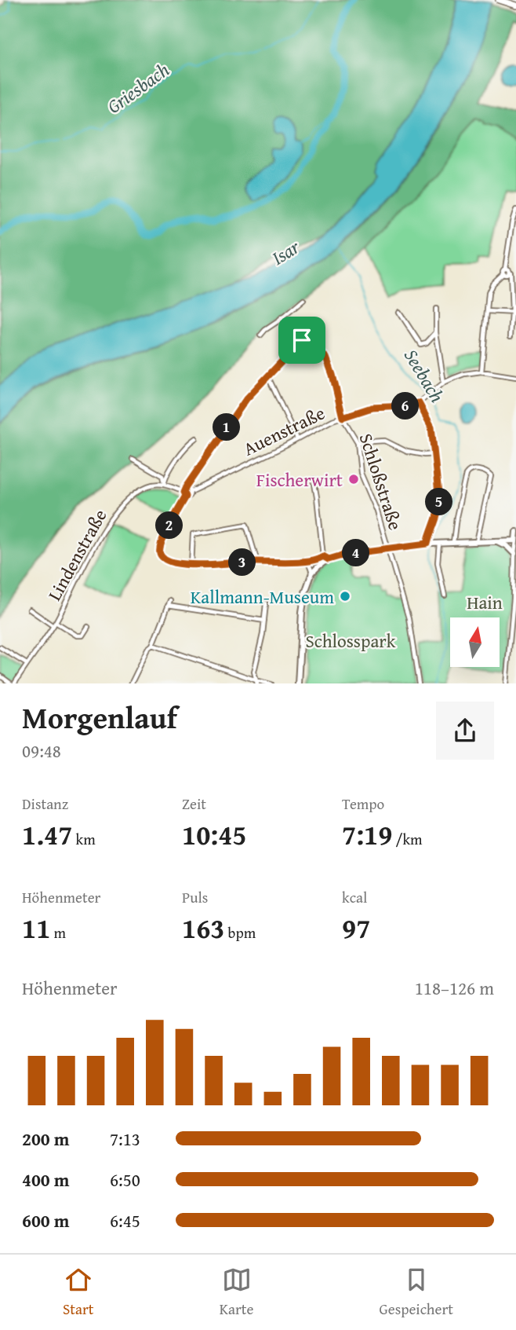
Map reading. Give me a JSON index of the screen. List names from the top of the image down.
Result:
{
  "streets": {
    "street": ["Auenstraße", "Schloßstraße", "Lindenstraße"]
  },
  "crossings": [
    ["Auenstraße", "Schloßstraße"]
  ],
  "water": ["Griesbach", "Isar", "Seebach"],
  "parks": ["Hain", "Schlosspark"],
  "places": ["Fischerwirt", "Kallmann-Museum"],
  "north": "top",
  "page": {
    "pins": [
      "6",
      "1",
      "5",
      "2",
      "4",
      "3"
    ],
    "heading": ["Morgenlauf", "09:48"],
    "stats": [
      ["Distanz", "1.47 km"],
      ["Zeit", "10:45"],
      ["Tempo", "7:19 /km"],
      ["Höhenmeter", "11 m"],
      ["Puls", "163 bpm"],
      ["kcal", "97"]
    ],
    "chart": ["Höhenmeter", "118–126 m"],
    "list": [
      {
        "name": "200 m",
        "note": "7:13"
      },
      {
        "name": "400 m",
        "note": "6:50"
      },
      {
        "name": "600 m",
        "note": "6:45"
      }
    ],
    "tabs": ["Start", "Karte", "Gespeichert"]
  }
}
